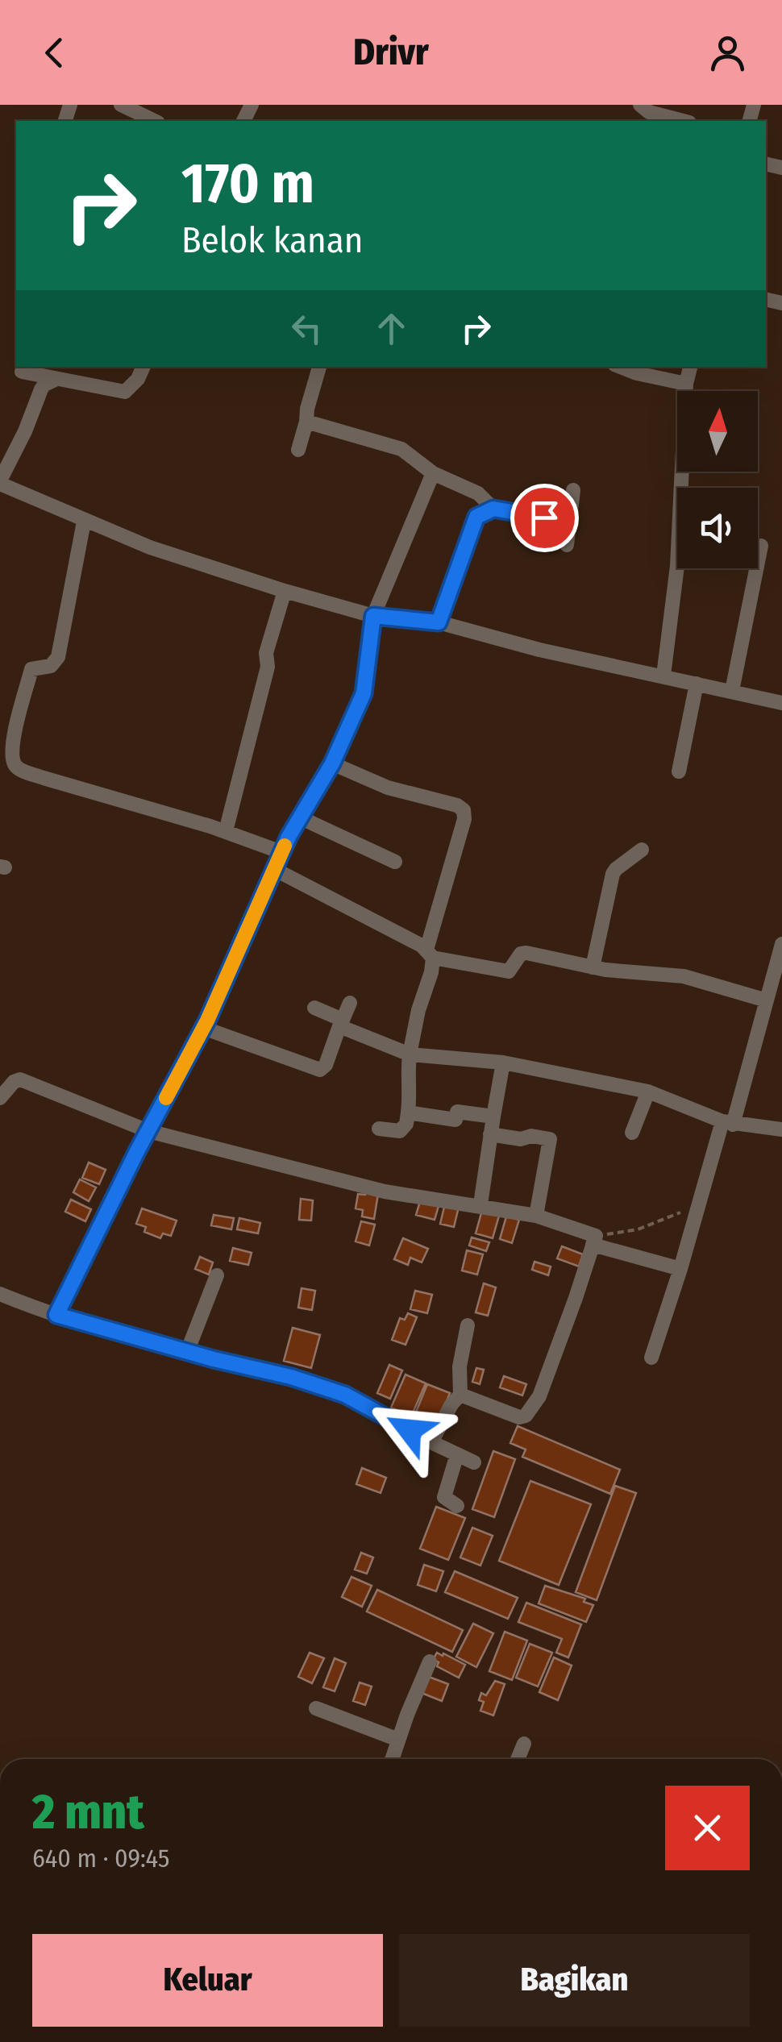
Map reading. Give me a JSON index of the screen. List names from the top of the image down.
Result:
{
  "north": "top",
  "page": {
    "header": "Drivr",
    "turn": ["170 m", "Belok kanan"],
    "heading": ["2 mnt", "640 m · 09:45"],
    "buttons": ["Keluar", "Bagikan"]
  }
}
